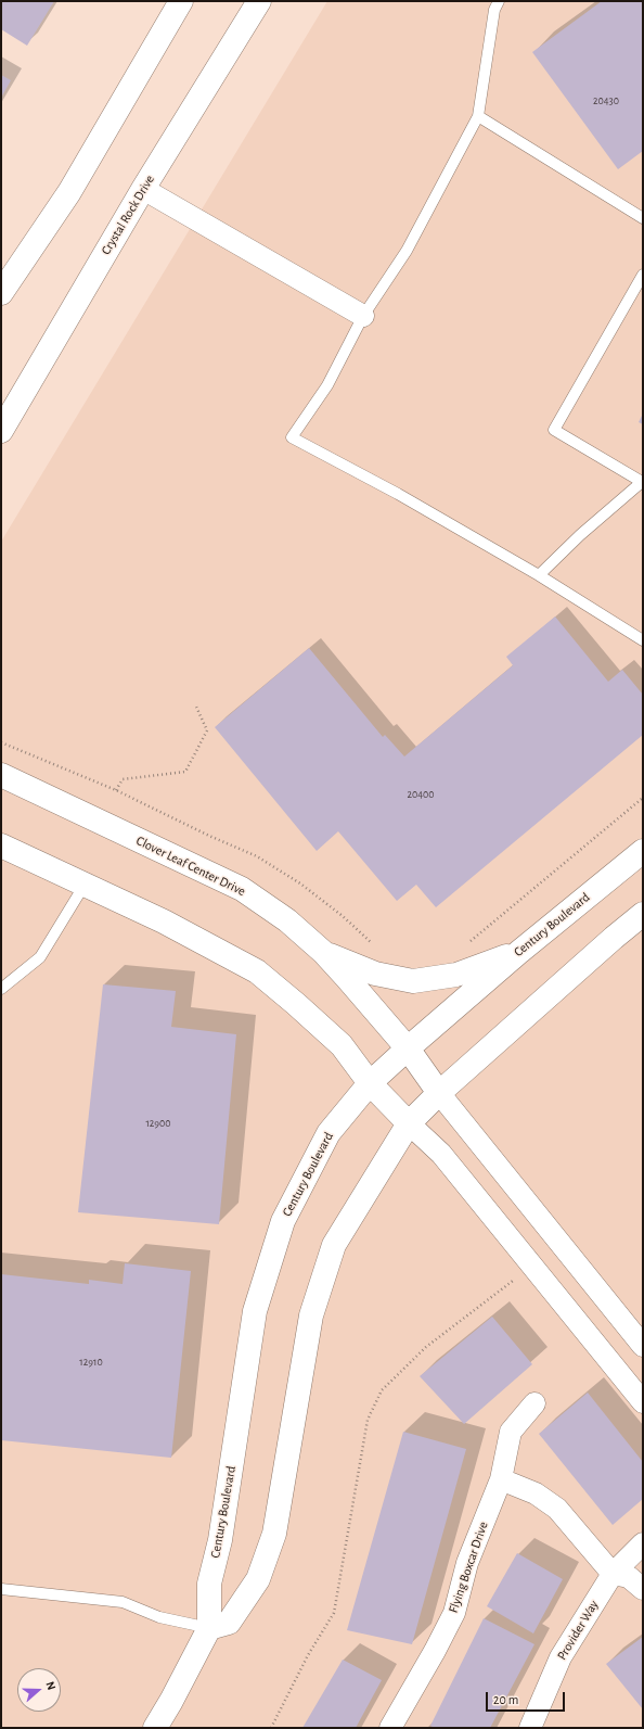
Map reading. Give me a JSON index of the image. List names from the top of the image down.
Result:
{
  "streets": {
    "street": [
      "Crystal Rock Drive",
      "Clover Leaf Center Drive",
      "Century Boulevard",
      "Flying Boxcar Drive",
      "Provider Way"
    ]
  },
  "crossings": [
    ["Clover Leaf Center Drive", "Century Boulevard"]
  ],
  "house_numbers": [
    "20430",
    "20400",
    "12900",
    "12910"
  ],
  "scale_bar": "20 m",
  "north": "right"
}
